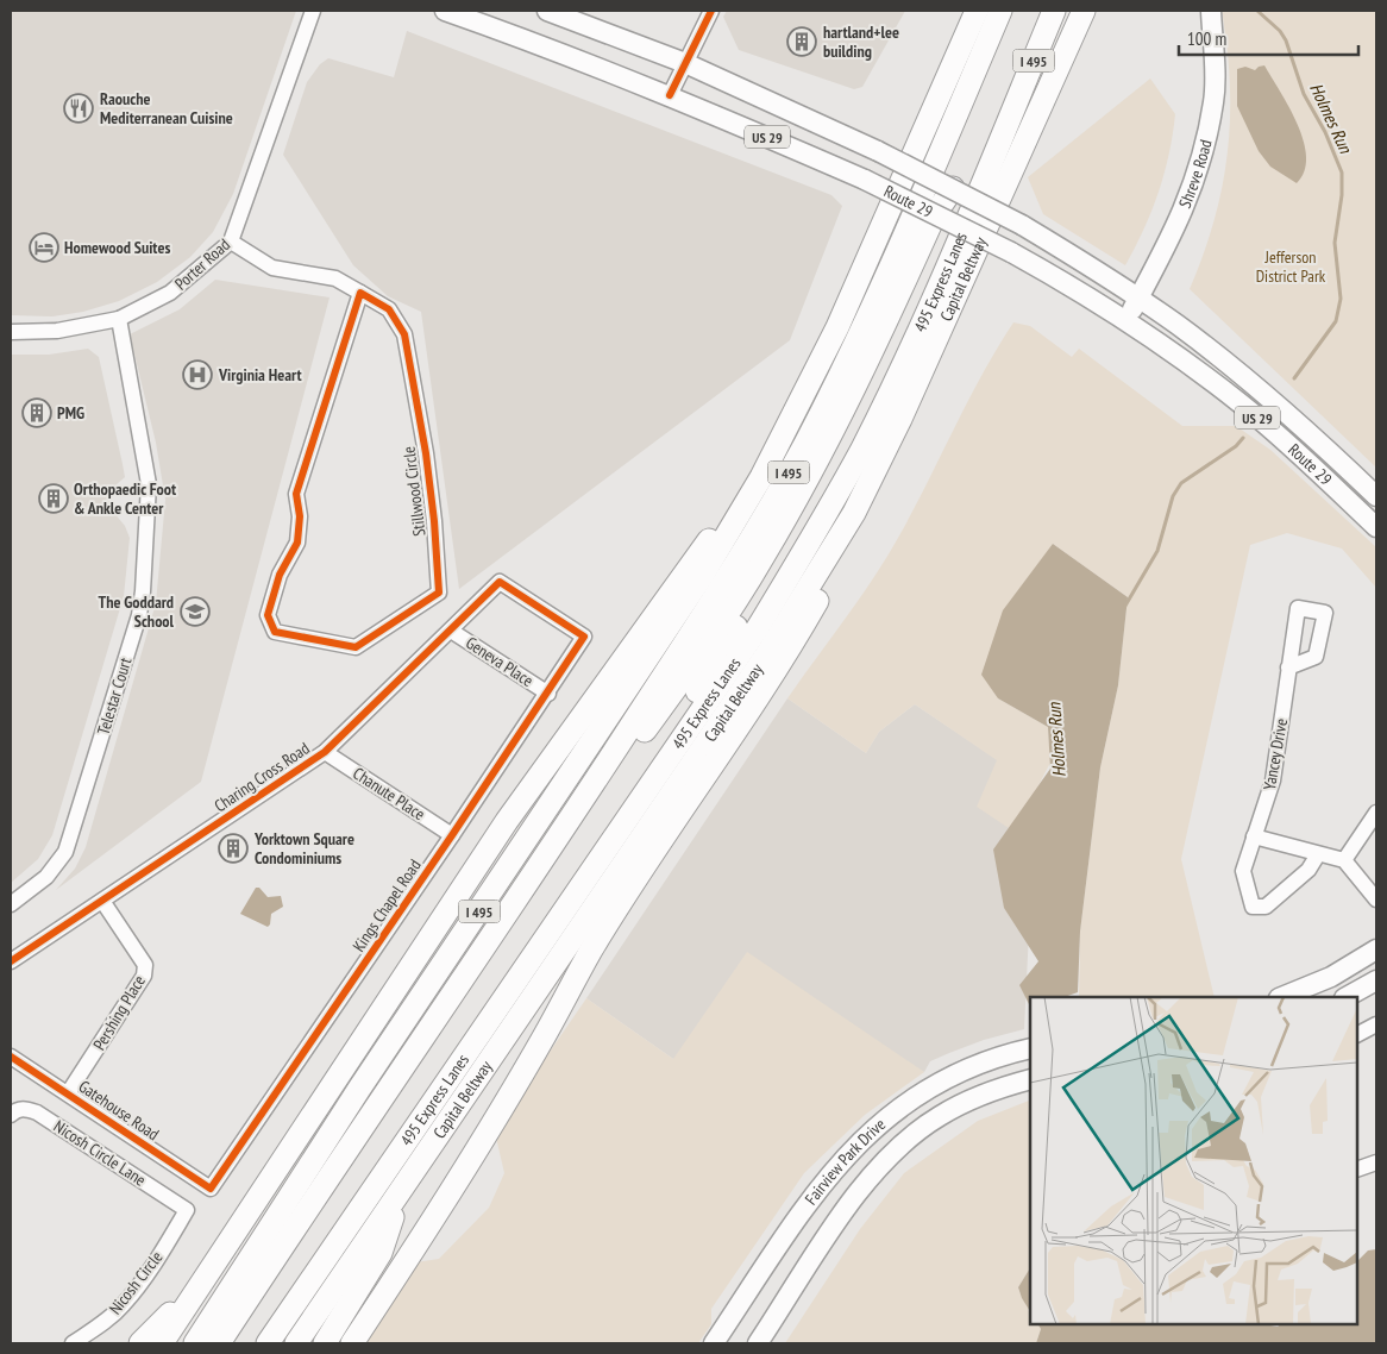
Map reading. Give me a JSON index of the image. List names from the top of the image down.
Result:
{
  "streets": {
    "highway": ["I 495", "Capital Beltway", "495 Express Lanes"],
    "main road": [
      "US 29",
      "Shreve Road",
      "Route 29",
      "Fairview Park Drive"
    ],
    "street": [
      "Porter Road",
      "Stillwood Circle",
      "Geneva Place",
      "Telestar Court",
      "Yancey Drive",
      "Charing Cross Road",
      "Chanute Place",
      "Kings Chapel Road",
      "Pershing Place",
      "Gatehouse Road",
      "Nicosh Circle Lane",
      "Nicosh Circle"
    ]
  },
  "crossings": [
    ["Shreve Road", "Route 29"],
    ["Porter Road", "Stillwood Circle"],
    ["Porter Road", "Telestar Court"],
    ["Geneva Place", "Charing Cross Road"],
    ["Geneva Place", "Kings Chapel Road"],
    ["Charing Cross Road", "Chanute Place"],
    ["Charing Cross Road", "Kings Chapel Road"],
    ["Charing Cross Road", "Pershing Place"],
    ["Chanute Place", "Kings Chapel Road"],
    ["Kings Chapel Road", "Gatehouse Road"],
    ["Pershing Place", "Gatehouse Road"],
    ["Nicosh Circle Lane", "Nicosh Circle"]
  ],
  "water": ["Holmes Run"],
  "parks": ["Jefferson District Park"],
  "places": {
    "building": [
      "hartland+lee building",
      "PMG",
      "Orthopaedic Foot & Ankle Center",
      "Yorktown Square Condominiums"
    ],
    "restaurant": ["Raouche Mediterranean Cuisine"],
    "hotel": ["Homewood Suites"],
    "hospital": ["Virginia Heart"],
    "school or university": ["The Goddard School"]
  },
  "scale_bar": "100 m"
}
